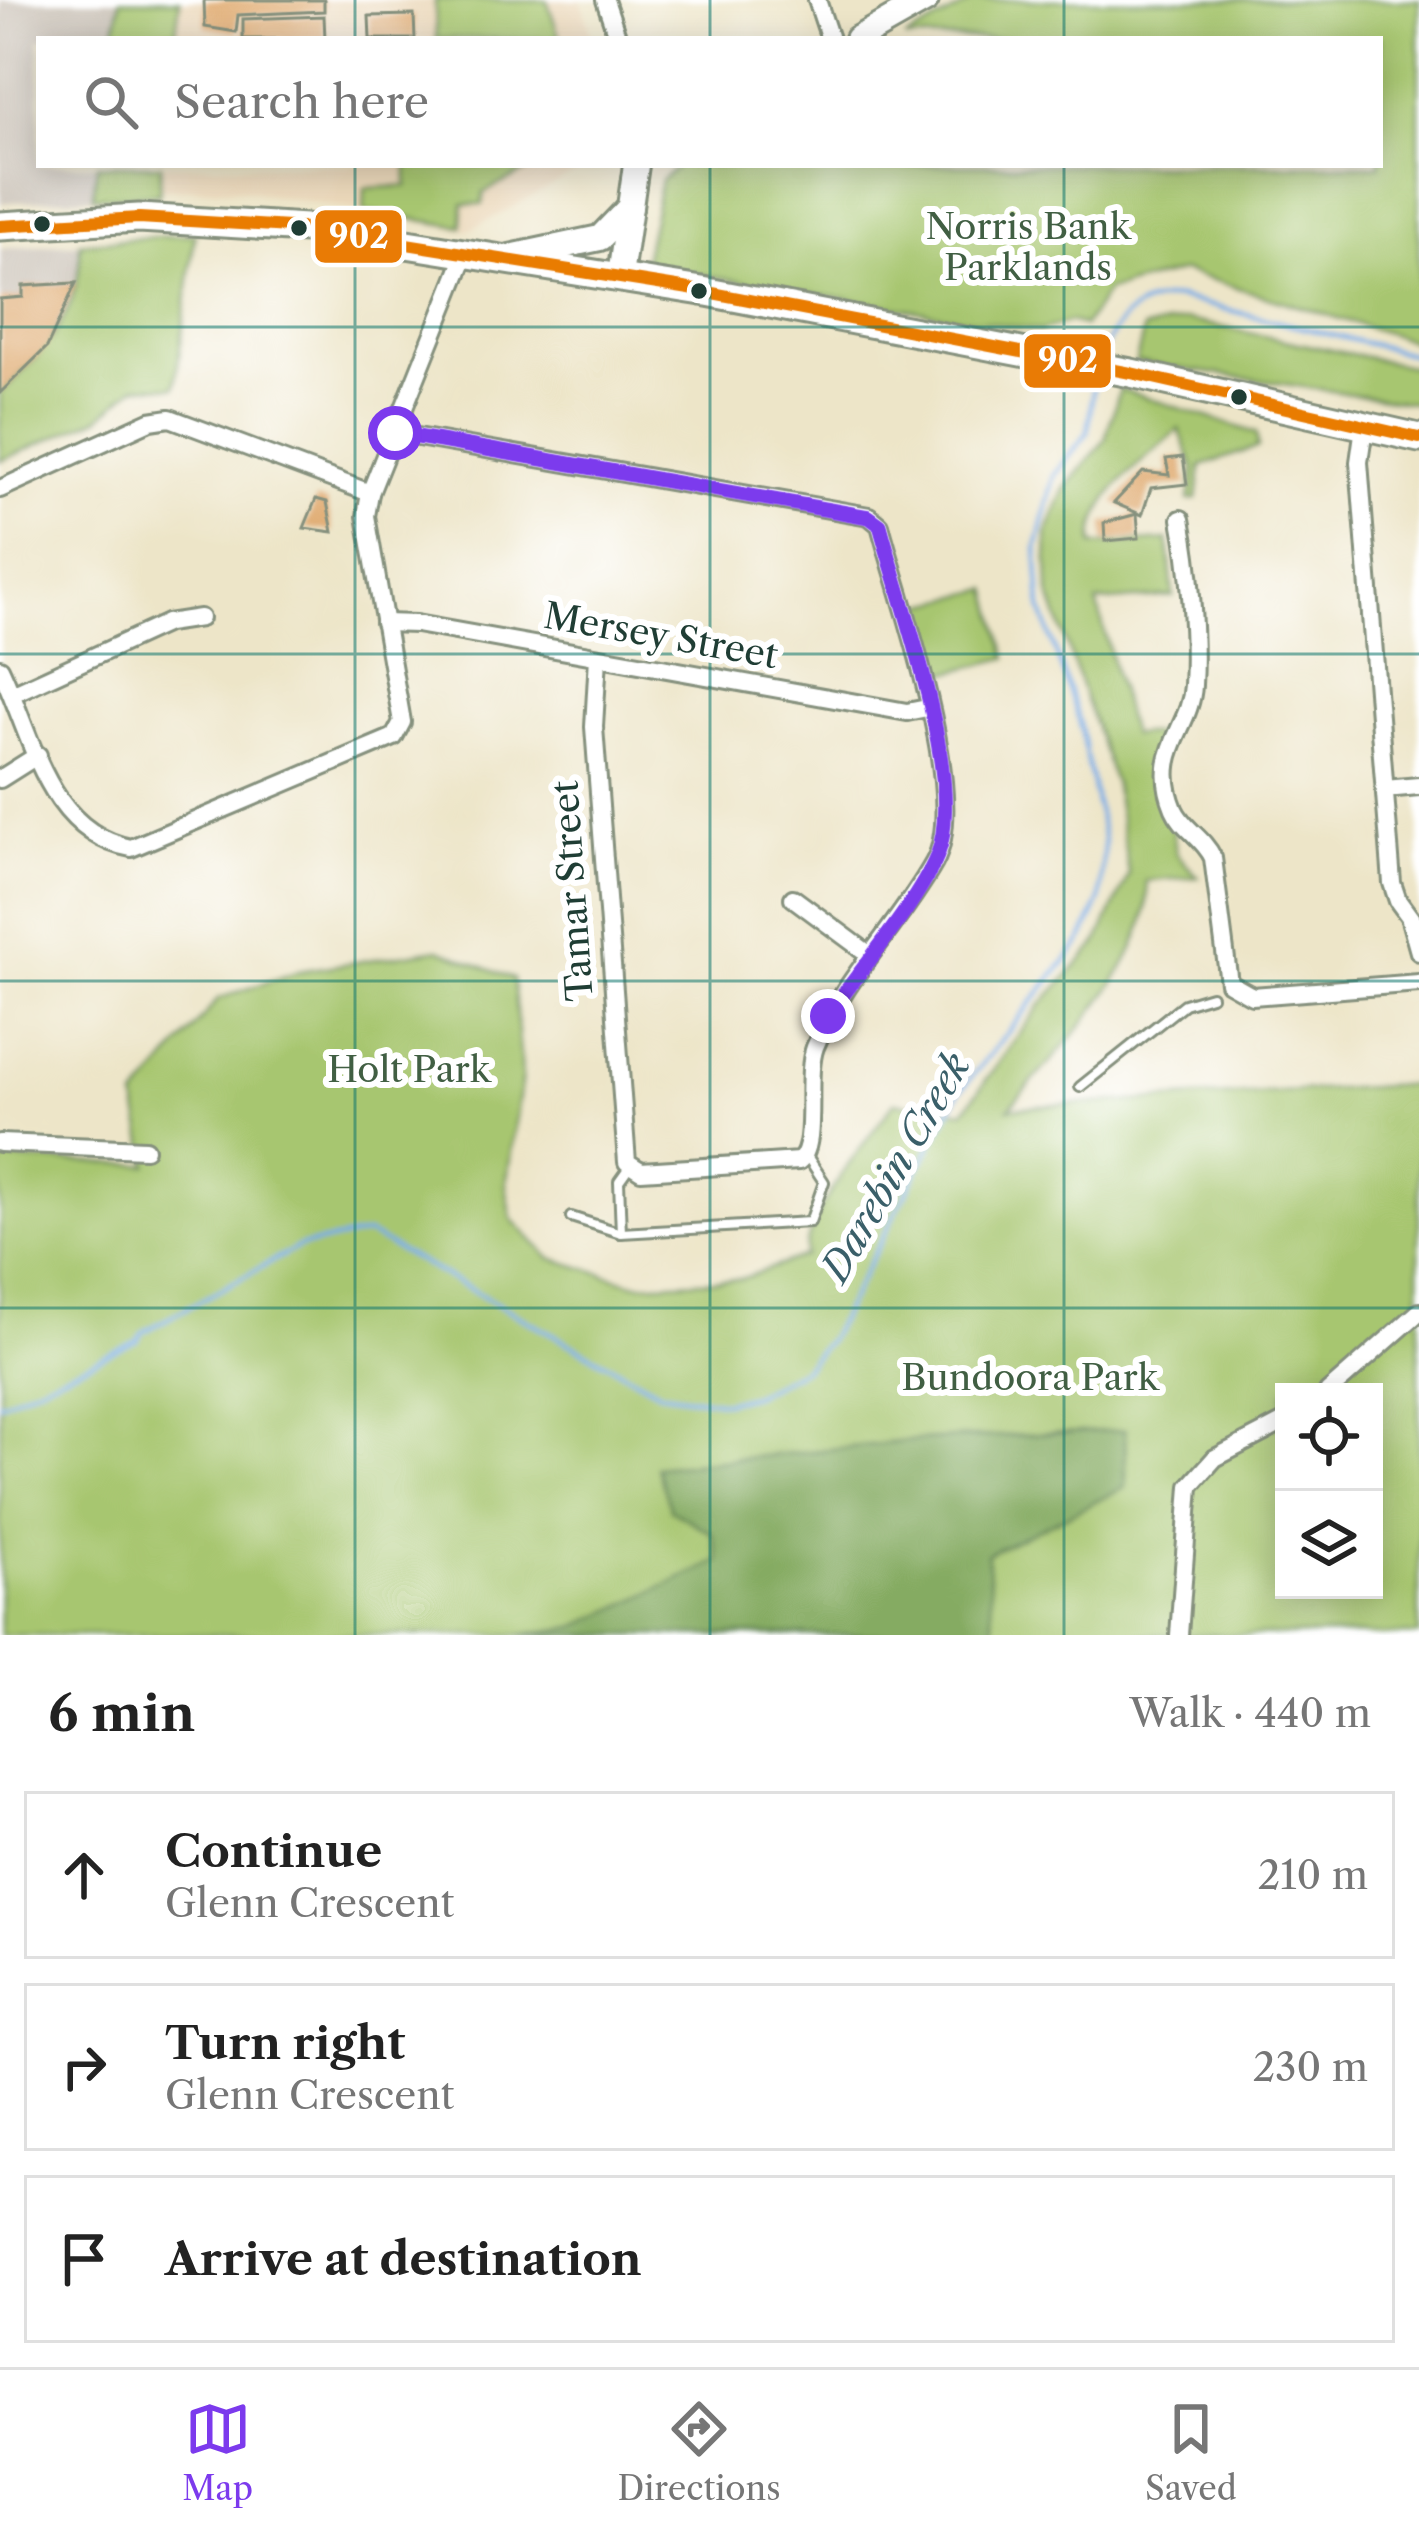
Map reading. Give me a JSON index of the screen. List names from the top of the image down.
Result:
{
  "streets": {
    "street": ["Mersey Street", "Tamar Street"]
  },
  "crossings": [
    ["Mersey Street", "Tamar Street"]
  ],
  "water": ["Darebin Creek"],
  "parks": ["Norris Bank Parklands", "Holt Park", "Bundoora Park"],
  "lines": ["transit line 902"],
  "page": {
    "search": "Search here",
    "heading": ["6 min", "Walk · 440 m"],
    "list": [
      ["Continue", "Glenn Crescent", "210 m"],
      ["Turn right", "Glenn Crescent", "230 m"],
      "Arrive at destination"
    ],
    "nav": ["Map", "Directions", "Saved"]
  }
}
